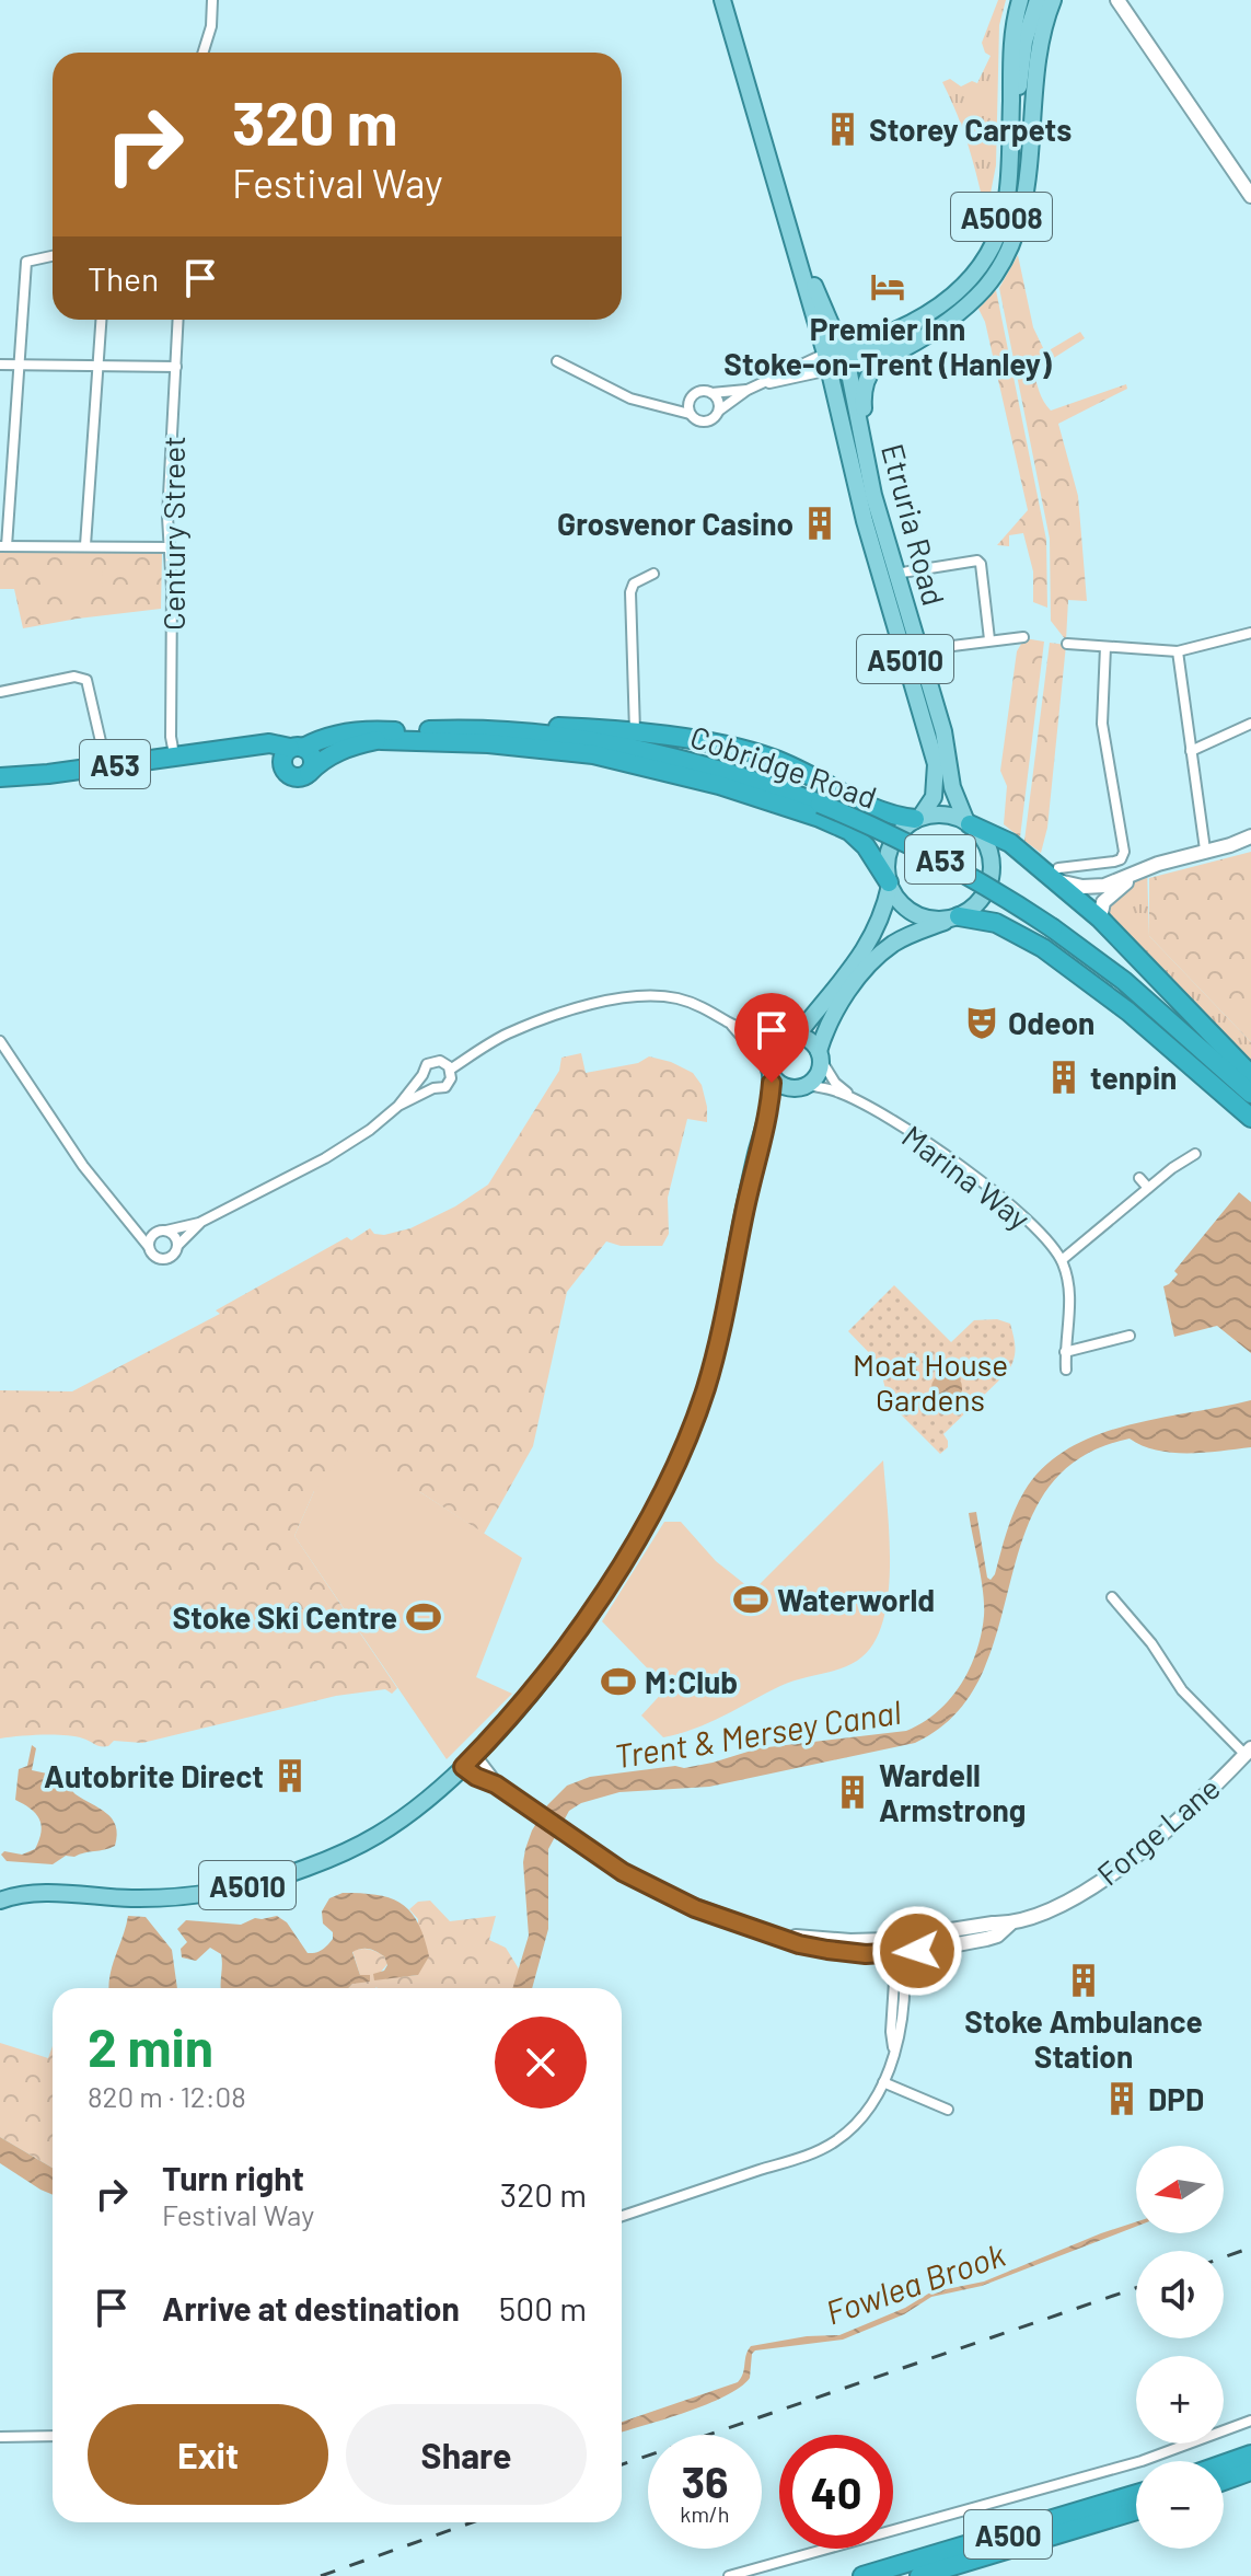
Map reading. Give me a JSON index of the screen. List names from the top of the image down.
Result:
{
  "streets": {
    "highway": ["A53", "Cobridge Road", "A500"],
    "main road": ["A5008", "Etruria Road", "A5010"],
    "street": ["Century Street", "Marina Way", "Forge Lane"]
  },
  "crossings": [
    ["A5008", "Etruria Road"],
    ["Etruria Road", "A5010"],
    ["Century Street", "Cobridge Road"],
    ["A5010", "Marina Way"],
    ["A5010", "Forge Lane"],
    ["A53", "Cobridge Road"]
  ],
  "water": ["Trent & Mersey Canal", "Fowlea Brook"],
  "parks": ["Moat House Gardens"],
  "places": {
    "building": [
      "Storey Carpets",
      "Grosvenor Casino",
      "tenpin",
      "Autobrite Direct",
      "Wardell Armstrong",
      "Stoke Ambulance Station",
      "DPD"
    ],
    "hotel": ["Premier Inn Stoke-on-Trent (Hanley)"],
    "theatre": ["Odeon"],
    "sports": ["Waterworld", "Stoke Ski Centre", "M:Club"]
  },
  "north": "left",
  "page": {
    "turn": ["320 m", "Festival Way"],
    "then": "Then",
    "heading": ["2 min", "820 m · 12:08"],
    "list": [
      {
        "name": "Turn right",
        "note": "Festival Way",
        "value": "320 m"
      },
      {
        "name": "Arrive at destination",
        "value": "500 m"
      }
    ],
    "map_buttons": ["+", "−"],
    "buttons": ["Exit", "Share"],
    "speed": "36 km/h",
    "limit": "40"
  }
}
